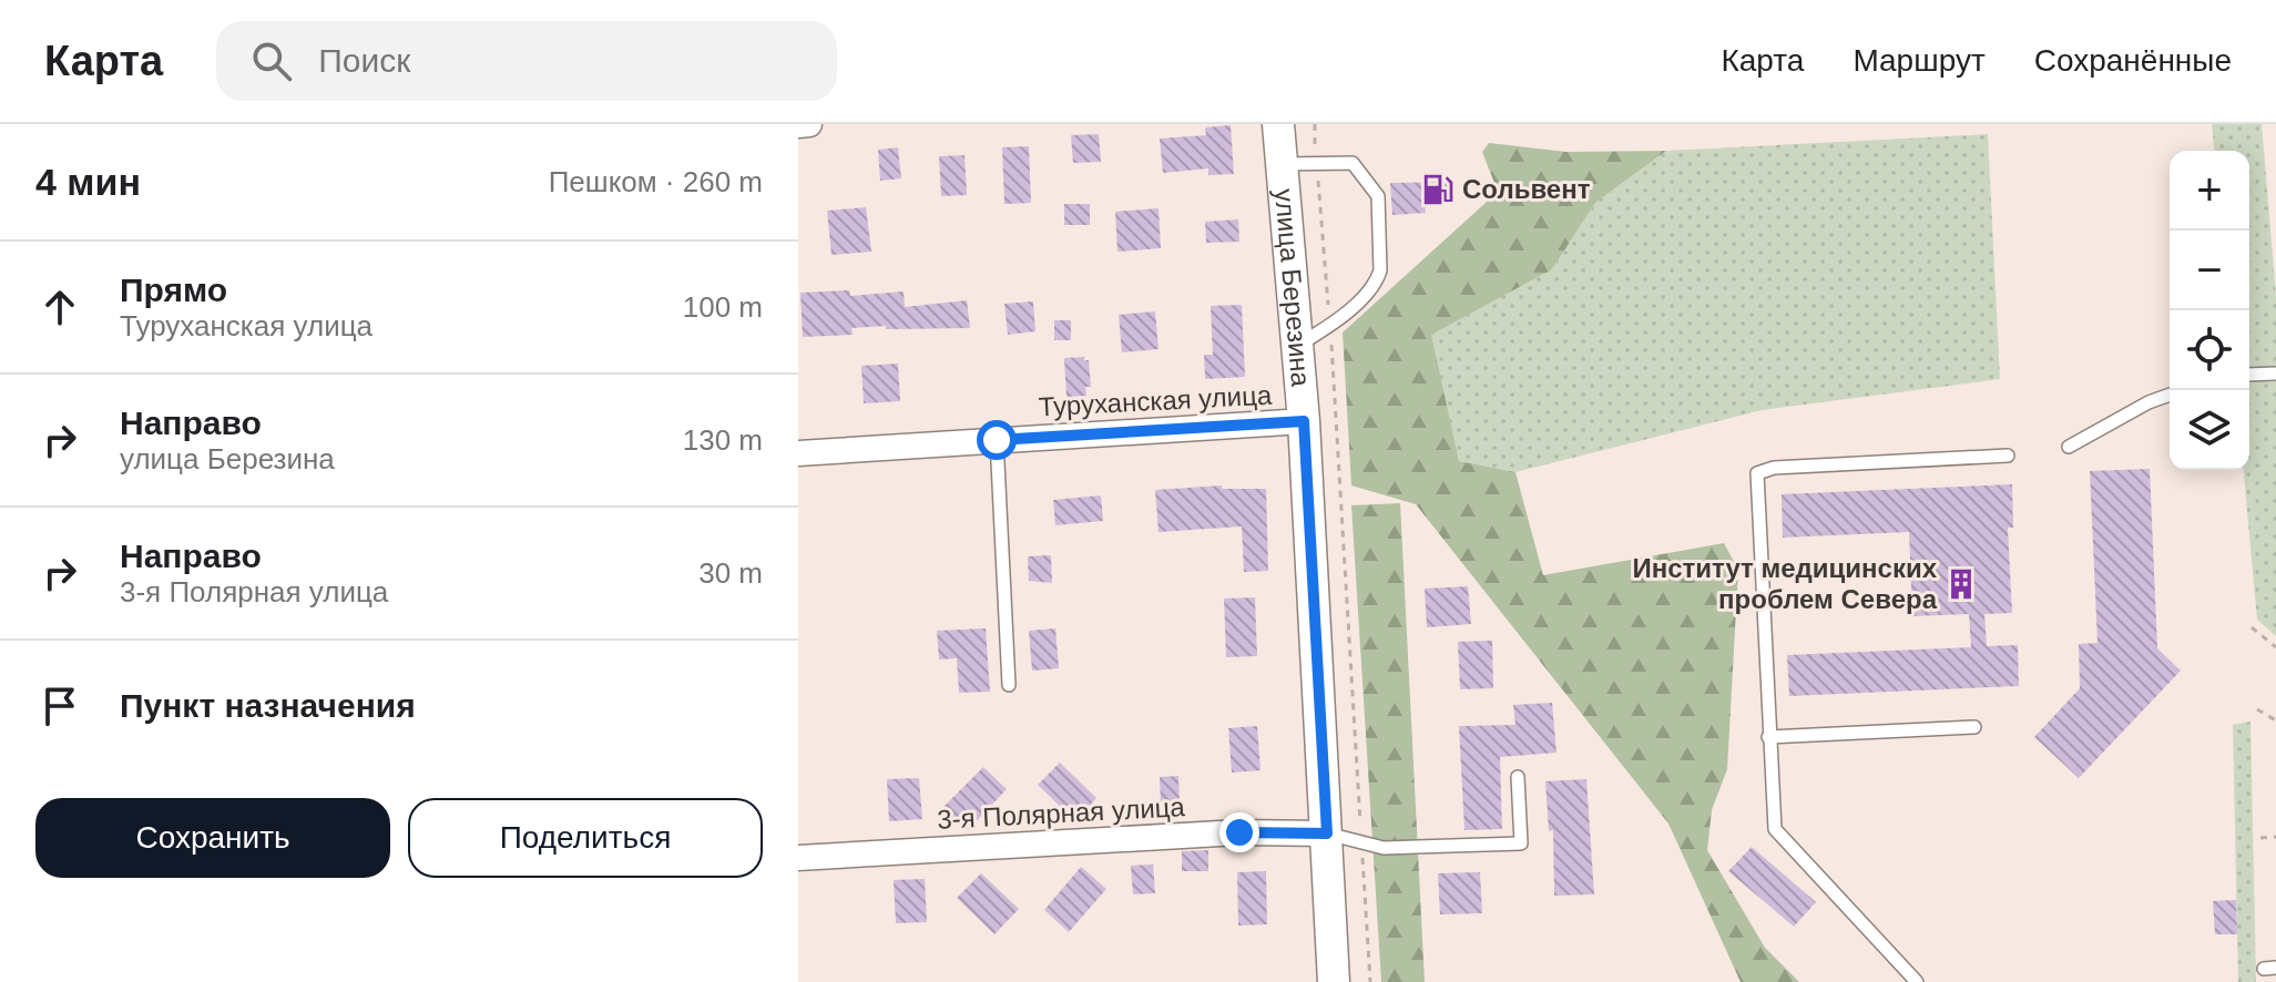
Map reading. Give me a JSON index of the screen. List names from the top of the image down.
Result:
{
  "streets": {
    "street": ["улица Березина", "Туруханская улица", "3-я Полярная улица"]
  },
  "crossings": [
    ["улица Березина", "Туруханская улица"],
    ["улица Березина", "3-я Полярная улица"]
  ],
  "places": {
    "fuel station": ["Сольвент"],
    "building": ["Институт медицинских проблем Севера"]
  },
  "page": {
    "header": "Карта",
    "search": "Поиск",
    "nav": ["Карта", "Маршрут", "Сохранённые"],
    "heading": ["4 мин", "Пешком · 260 m"],
    "map_buttons": ["+", "−"],
    "list": [
      ["Прямо", "Туруханская улица", "100 m"],
      ["Направо", "улица Березина", "130 m"],
      ["Направо", "3-я Полярная улица", "30 m"],
      "Пункт назначения"
    ],
    "buttons": ["Сохранить", "Поделиться"]
  }
}
